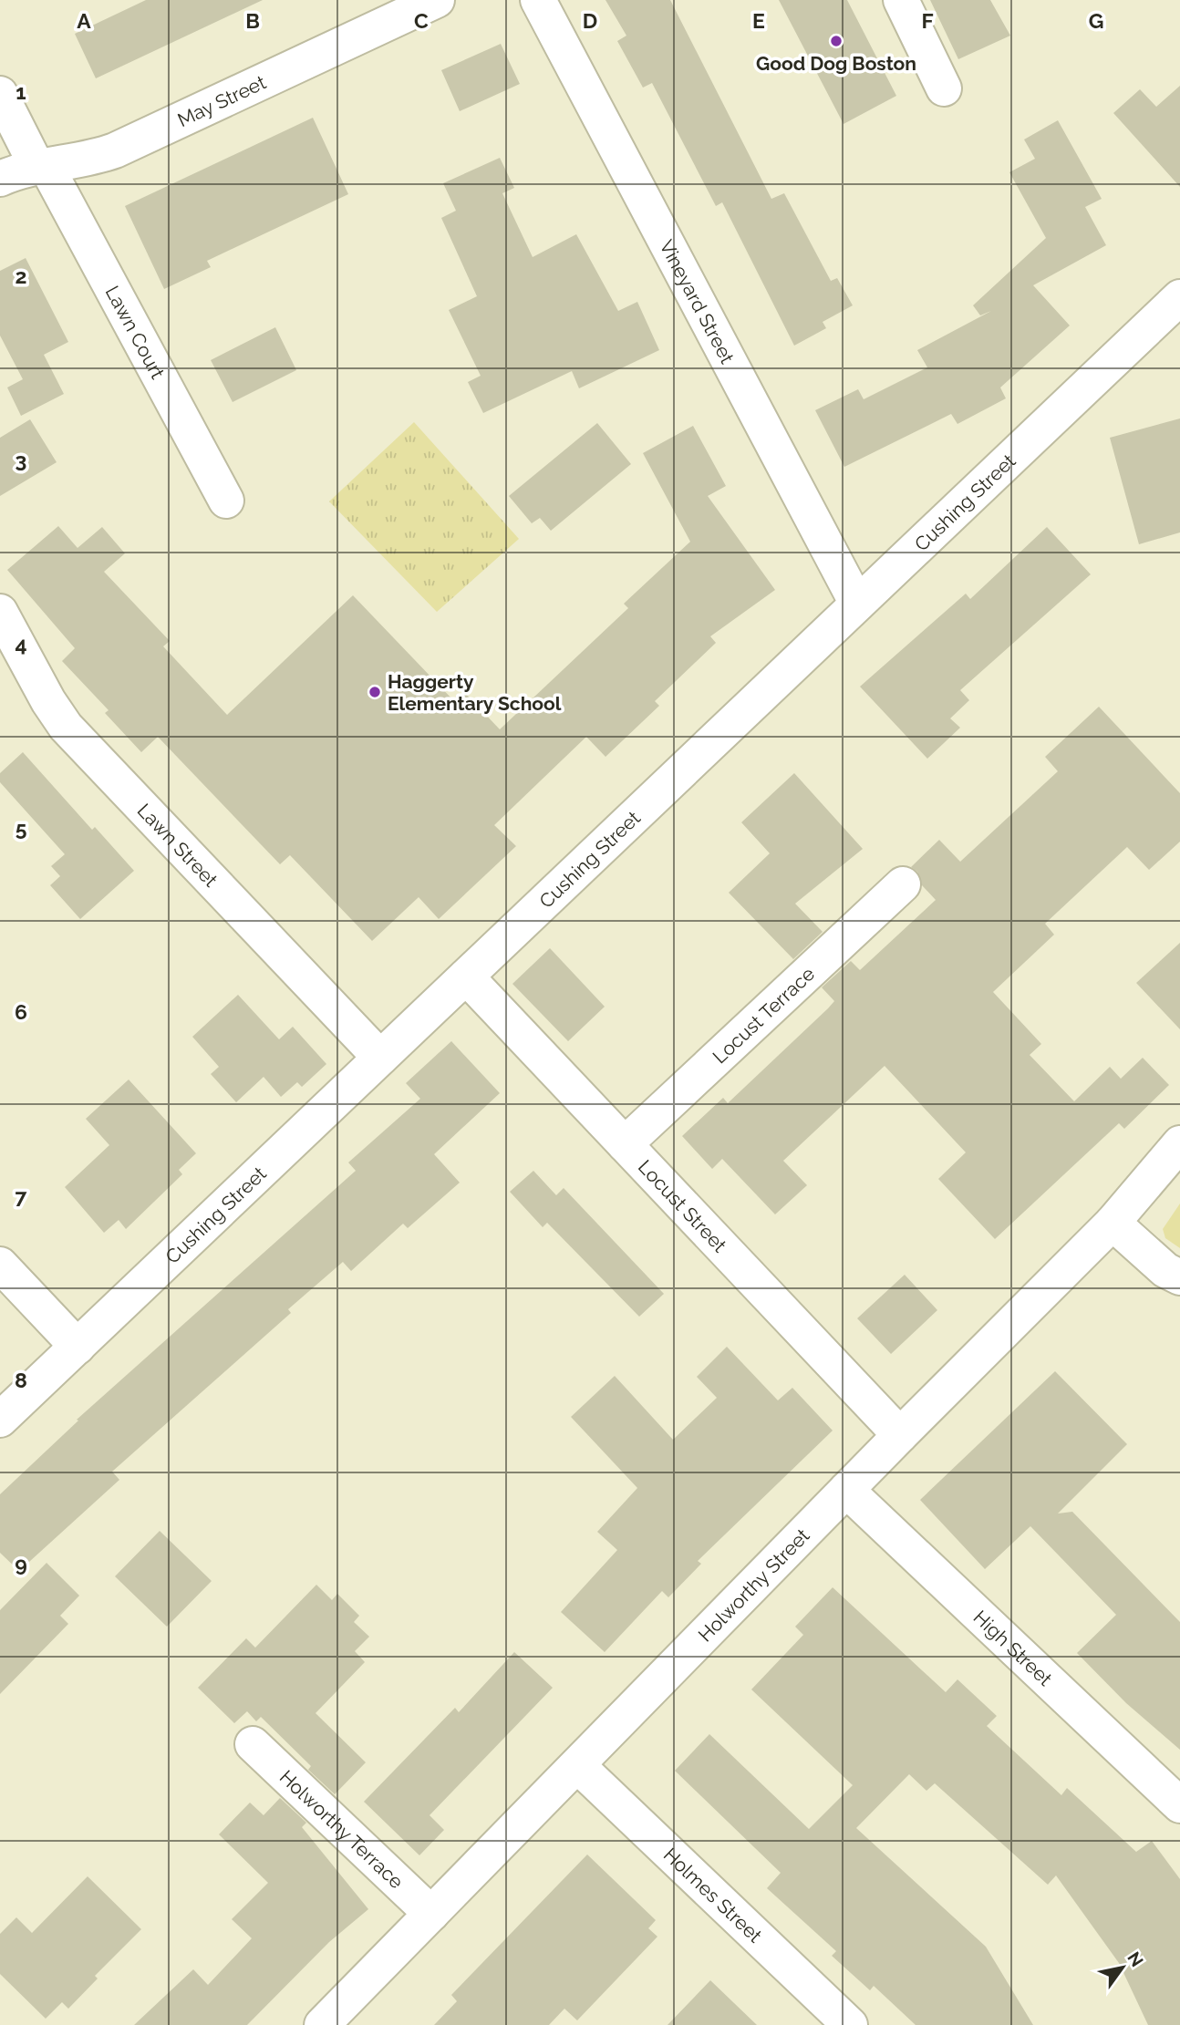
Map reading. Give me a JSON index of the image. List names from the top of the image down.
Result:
{
  "streets": {
    "street": [
      "May Street",
      "Vineyard Street",
      "Lawn Court",
      "Cushing Street",
      "Lawn Street",
      "Locust Terrace",
      "Locust Street",
      "Holworthy Street",
      "High Street",
      "Holworthy Terrace",
      "Holmes Street"
    ]
  },
  "crossings": [
    ["May Street", "Lawn Court"],
    ["Vineyard Street", "Cushing Street"],
    ["Cushing Street", "Lawn Street"],
    ["Cushing Street", "Locust Street"],
    ["Locust Terrace", "Locust Street"],
    ["Locust Street", "Holworthy Street"],
    ["Holworthy Street", "High Street"],
    ["Holworthy Street", "Holworthy Terrace"],
    ["Holworthy Street", "Holmes Street"]
  ],
  "places": ["Good Dog Boston", "Haggerty Elementary School"],
  "north": "top right",
  "grid": {
    "columns": [
      "A",
      "B",
      "C",
      "D",
      "E",
      "F",
      "G"
    ],
    "rows": [
      "1",
      "2",
      "3",
      "4",
      "5",
      "6",
      "7",
      "8",
      "9"
    ]
  }
}
